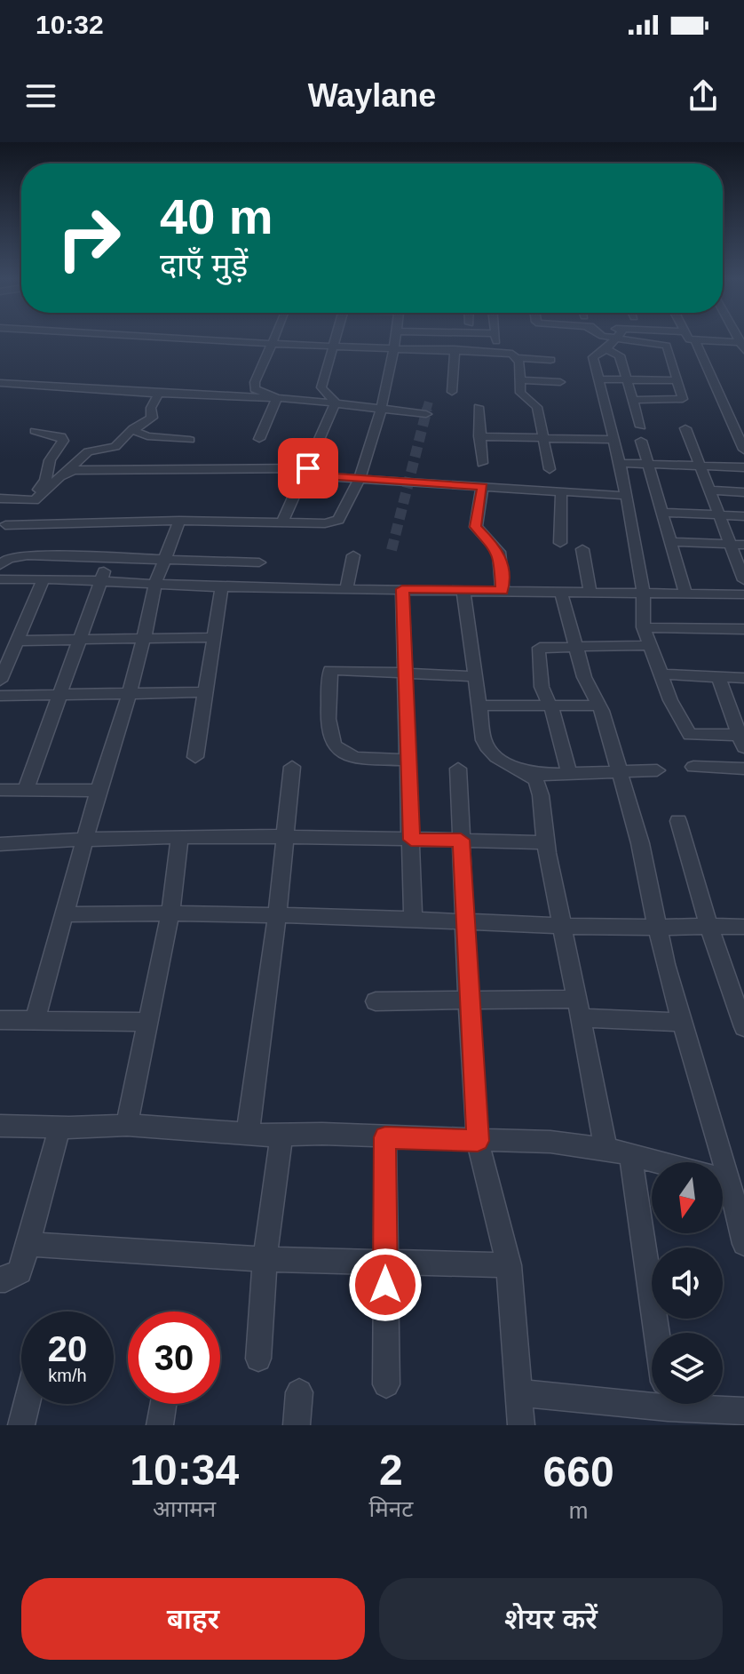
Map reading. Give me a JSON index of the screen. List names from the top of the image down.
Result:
{
  "north": "bottom",
  "page": {
    "status": "10:32",
    "header": "Waylane",
    "turn": ["40 m", "दाएँ मुड़ें"],
    "speed": "20 km/h",
    "limit": "30",
    "eta": [
      "10:34",
      "आगमन",
      "2",
      "मिनट",
      "660",
      "m"
    ],
    "buttons": ["बाहर", "शेयर करें"]
  }
}
